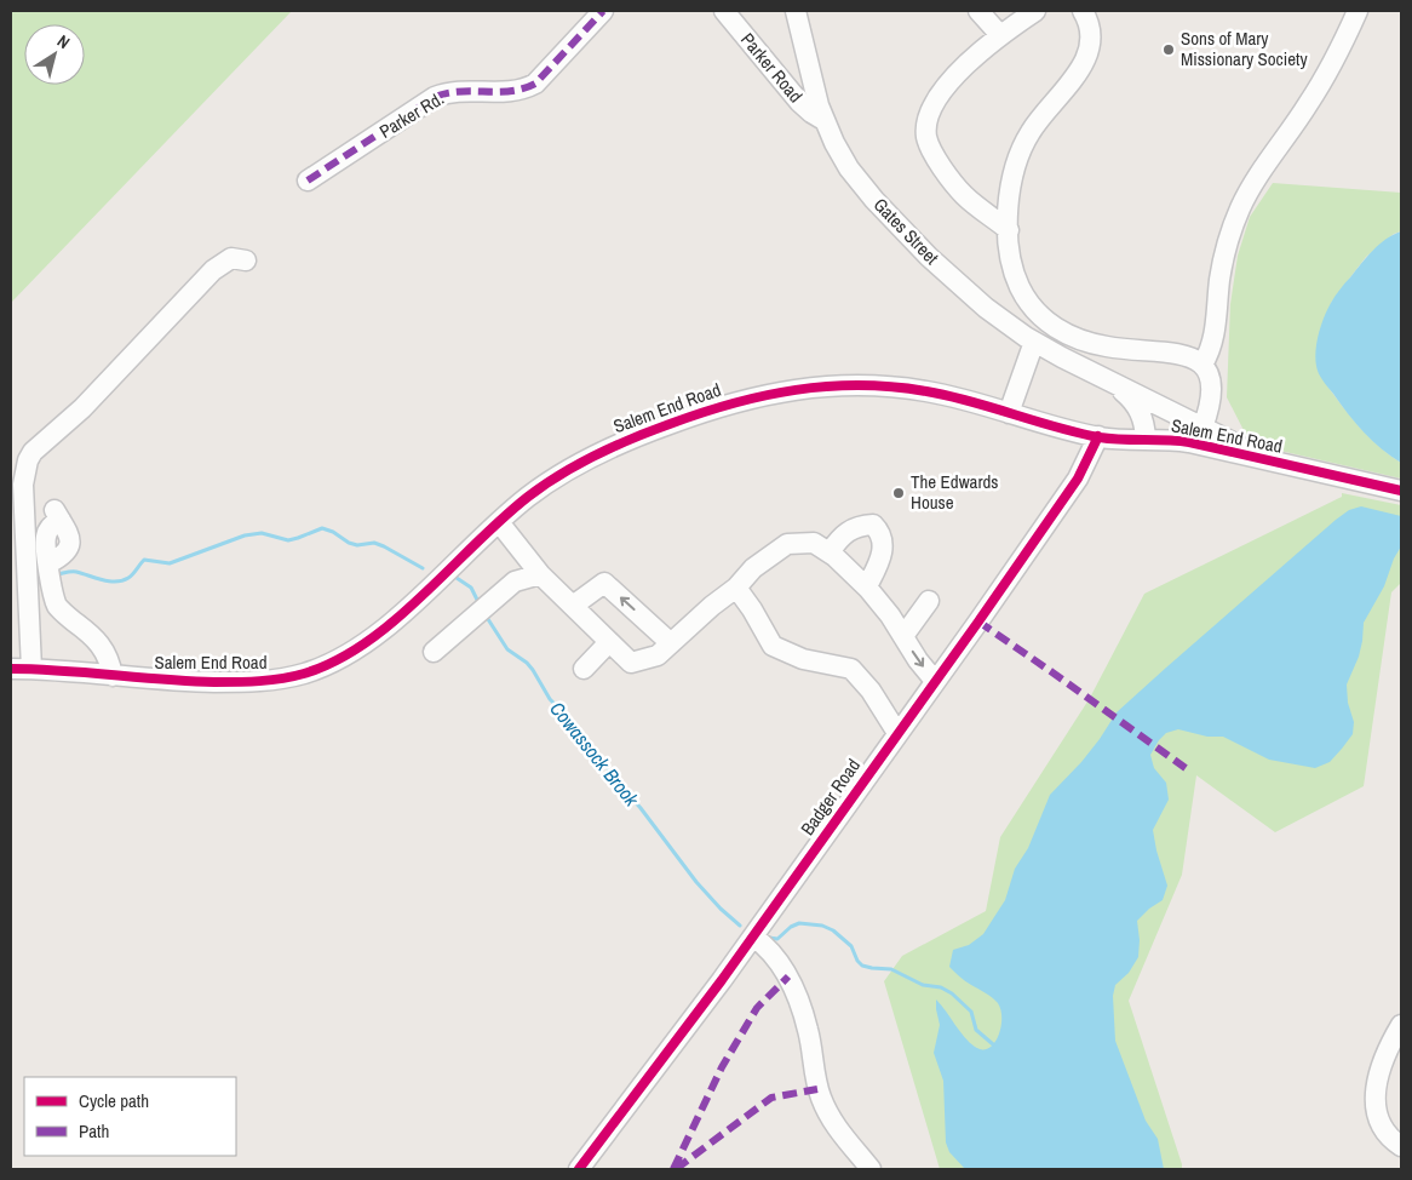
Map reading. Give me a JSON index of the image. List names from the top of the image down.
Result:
{
  "streets": {
    "street": [
      "Parker Road",
      "Parker Rd.",
      "Gates Street",
      "Salem End Road",
      "Badger Road"
    ]
  },
  "crossings": [
    ["Parker Road", "Gates Street"],
    ["Gates Street", "Salem End Road"],
    ["Salem End Road", "Badger Road"]
  ],
  "water": ["Cowassock Brook"],
  "places": ["Sons of Mary Missionary Society", "The Edwards House"],
  "legend": ["Cycle path", "Path"],
  "north": "top right"
}
